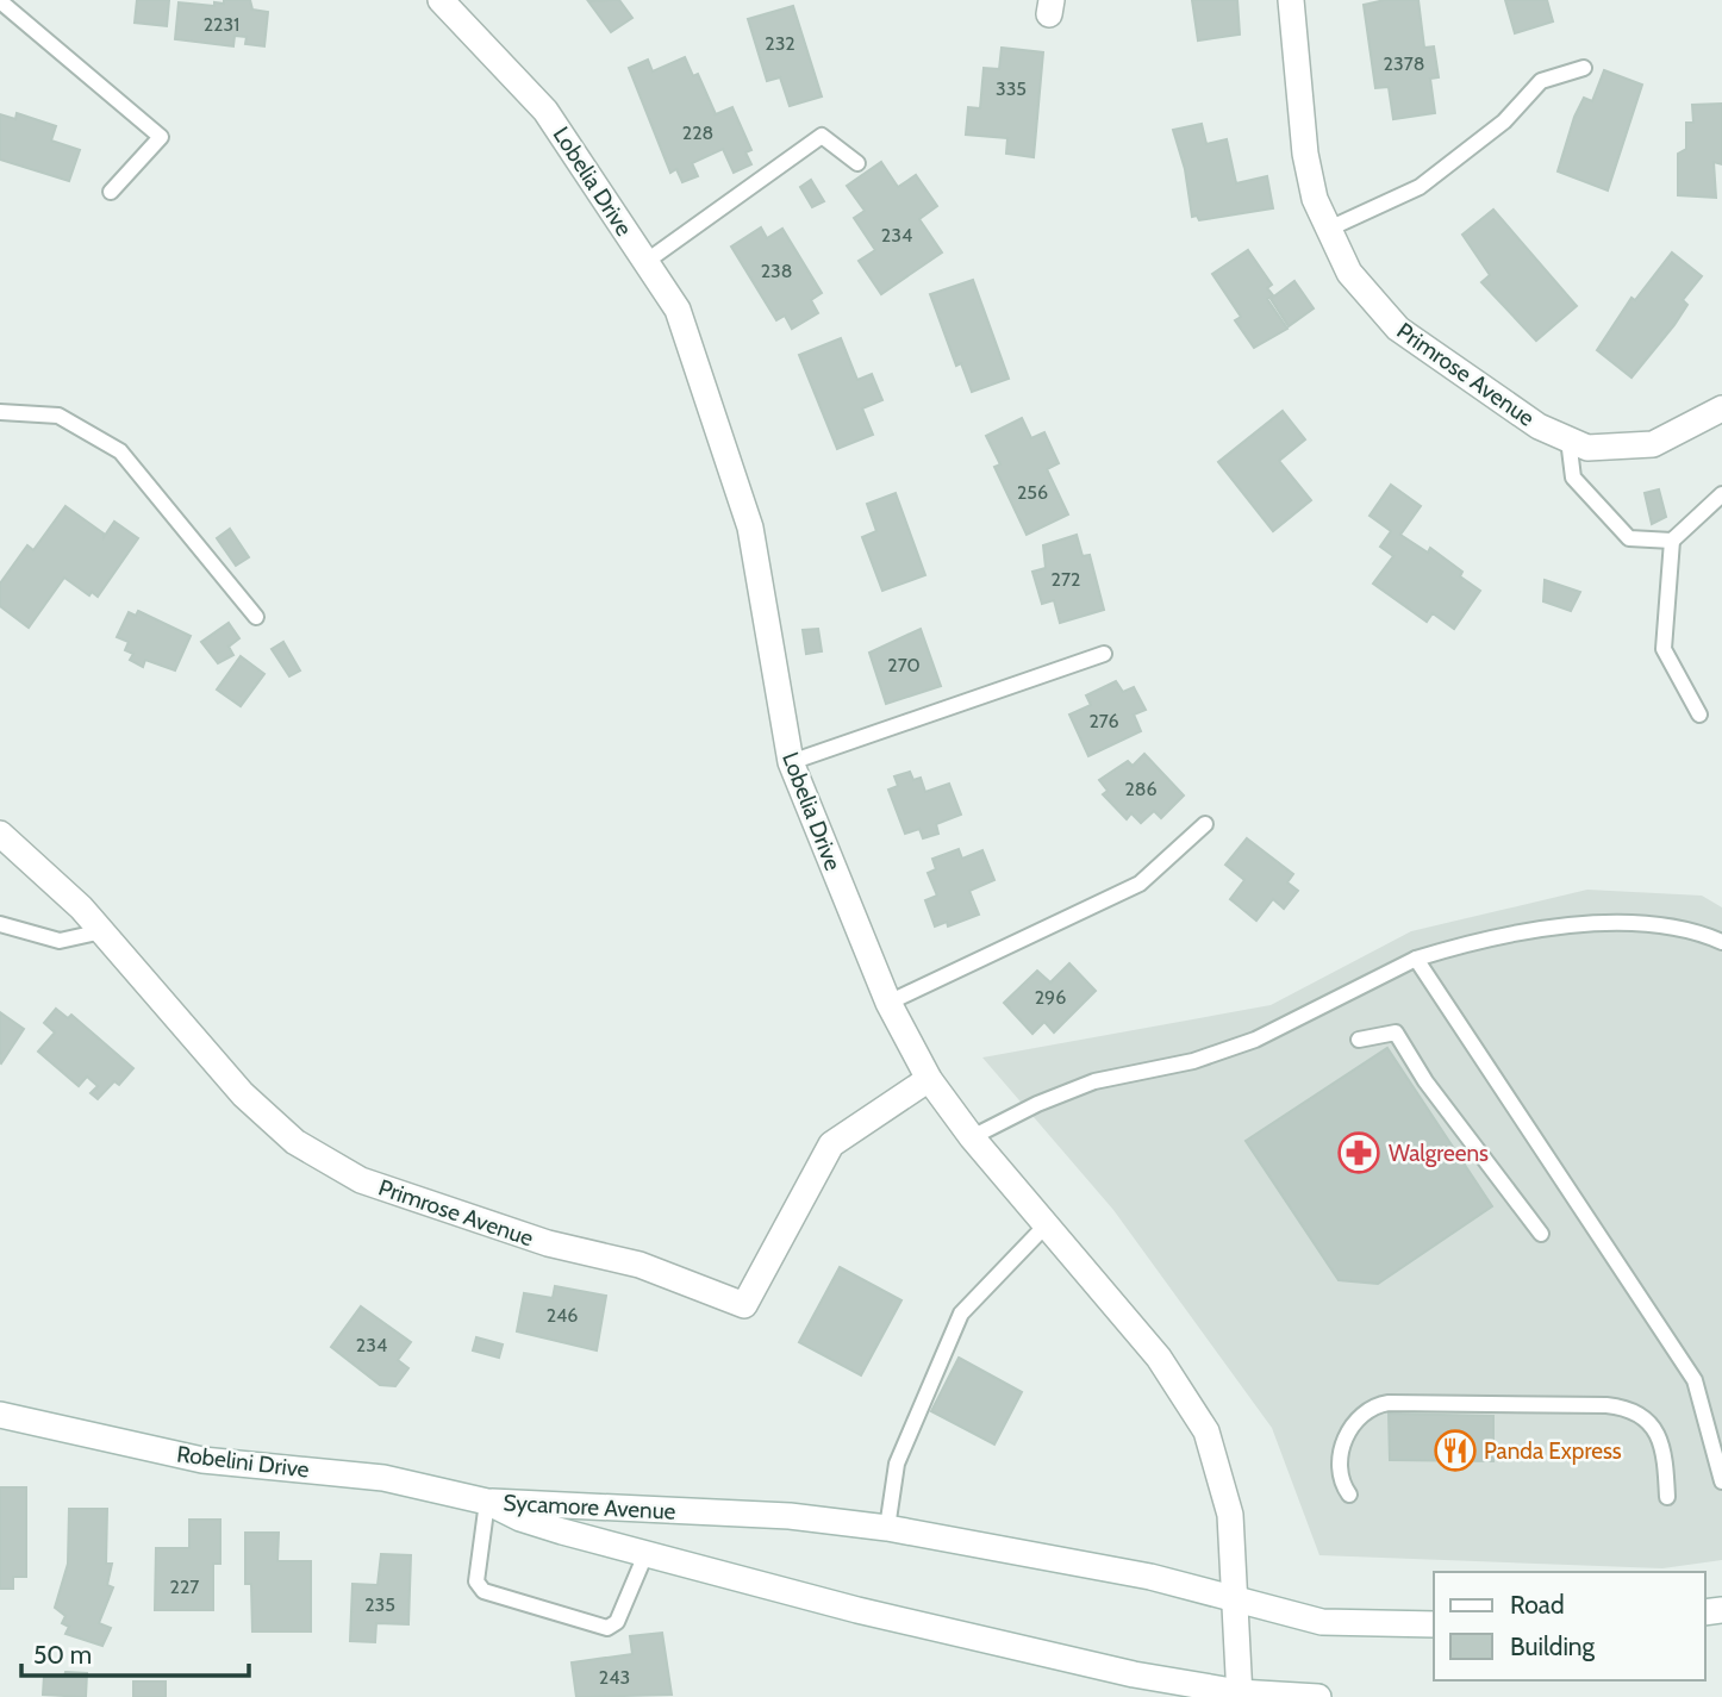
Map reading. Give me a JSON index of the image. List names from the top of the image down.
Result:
{
  "streets": {
    "street": [
      "Lobelia Drive",
      "Primrose Avenue",
      "Robelini Drive",
      "Sycamore Avenue"
    ]
  },
  "crossings": [
    ["Lobelia Drive", "Primrose Avenue"],
    ["Lobelia Drive", "Sycamore Avenue"],
    ["Robelini Drive", "Sycamore Avenue"]
  ],
  "places": {
    "pharmacy": ["Walgreens"],
    "restaurant": ["Panda Express"]
  },
  "house_numbers": [
    "2231",
    "232",
    "2378",
    "335",
    "228",
    "234",
    "238",
    "256",
    "272",
    "270",
    "276",
    "286",
    "296",
    "246",
    "234",
    "227",
    "235",
    "243"
  ],
  "legend": ["Road", "Building"],
  "scale_bar": "50 m"
}
